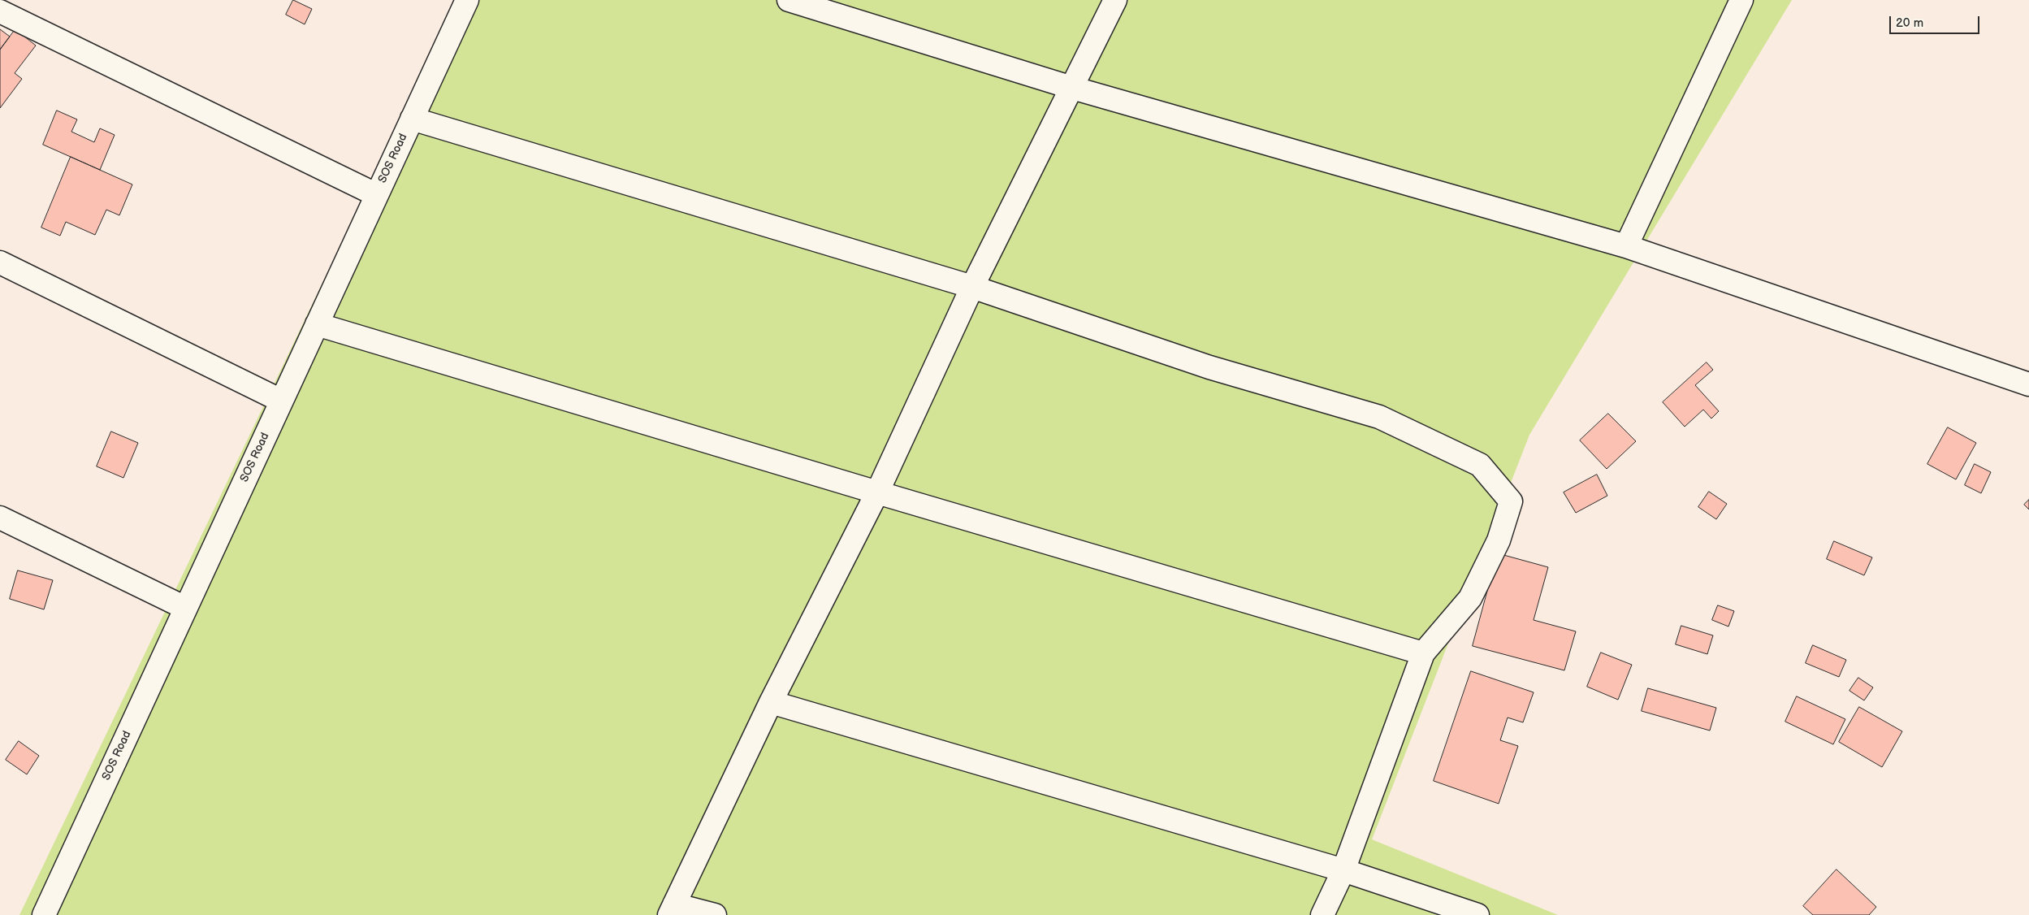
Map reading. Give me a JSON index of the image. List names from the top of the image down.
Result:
{
  "streets": {
    "street": ["SOS Road"]
  },
  "scale_bar": "20 m"
}
